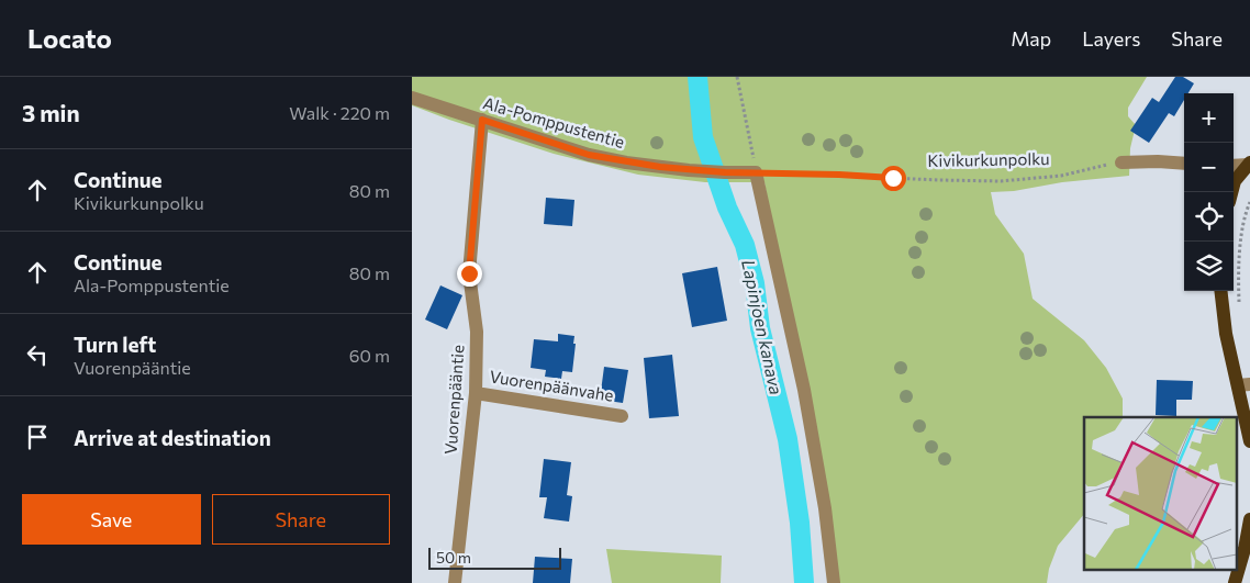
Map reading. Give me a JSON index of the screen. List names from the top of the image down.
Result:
{
  "streets": {
    "street": ["Ala-Pomppustentie", "Vuorenpäänvahe", "Vuorenpääntie"],
    "path": ["Kivikurkunpolku"]
  },
  "crossings": [
    ["Ala-Pomppustentie", "Kivikurkunpolku"],
    ["Ala-Pomppustentie", "Vuorenpääntie"],
    ["Vuorenpäänvahe", "Vuorenpääntie"]
  ],
  "water": ["Lapinjoen kanava"],
  "scale_bar": "50 m",
  "page": {
    "header": "Locato",
    "nav": ["Map", "Layers", "Share"],
    "heading": ["3 min", "Walk · 220 m"],
    "map_buttons": ["+", "−"],
    "list": [
      ["Continue", "Kivikurkunpolku", "80 m"],
      ["Continue", "Ala-Pomppustentie", "80 m"],
      ["Turn left", "Vuorenpääntie", "60 m"],
      "Arrive at destination"
    ],
    "buttons": ["Save", "Share"],
    "scale": "50 m"
  }
}
